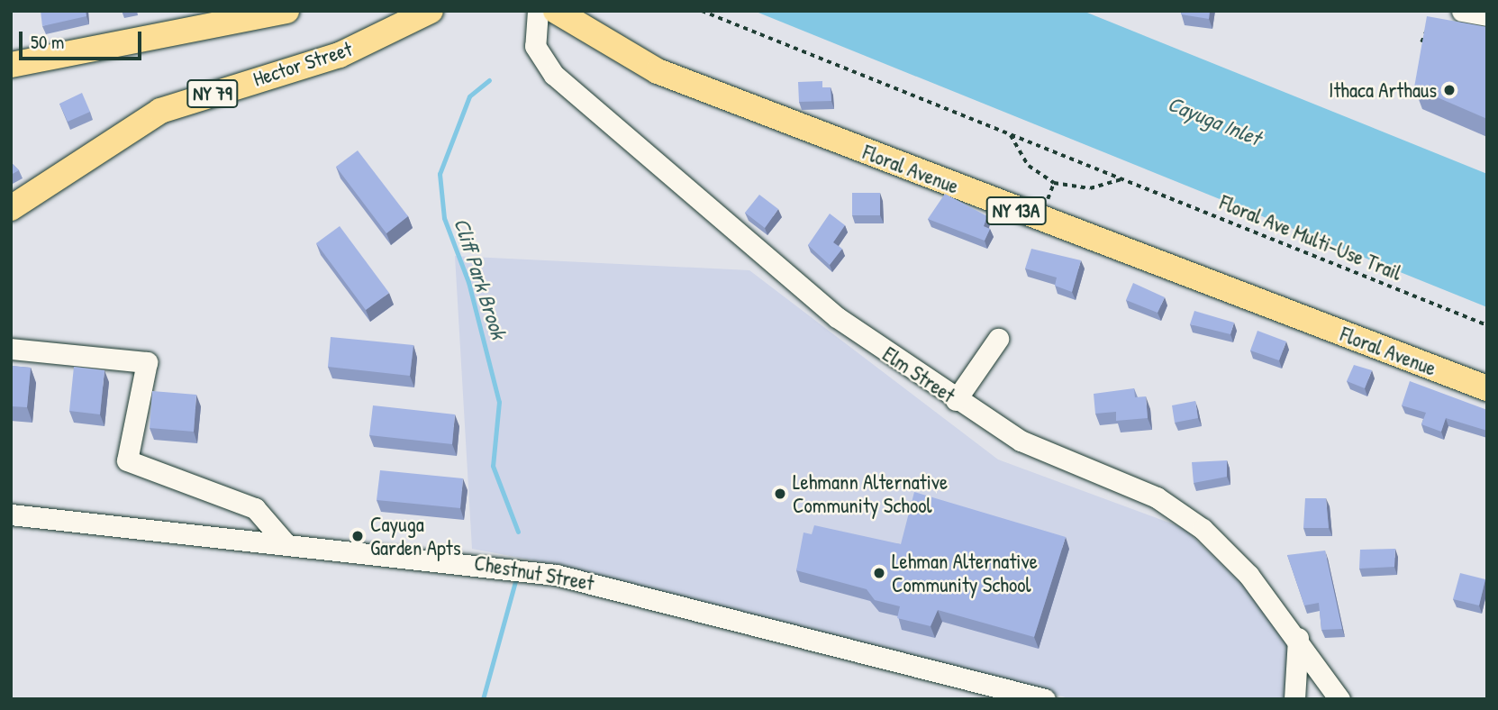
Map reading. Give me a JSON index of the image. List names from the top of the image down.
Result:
{
  "streets": {
    "main road": [
      "Hector Street",
      "NY 79",
      "Floral Avenue",
      "NY 13A"
    ],
    "street": ["Elm Street", "Chestnut Street"],
    "path": ["Floral Ave Multi-Use Trail"]
  },
  "water": ["Cayuga Inlet", "Cliff Park Brook"],
  "places": [
    "Ithaca Arthaus",
    "Lehmann Alternative Community School",
    "Cayuga Garden Apts",
    "Lehman Alternative Community School"
  ],
  "scale_bar": "50 m"
}
